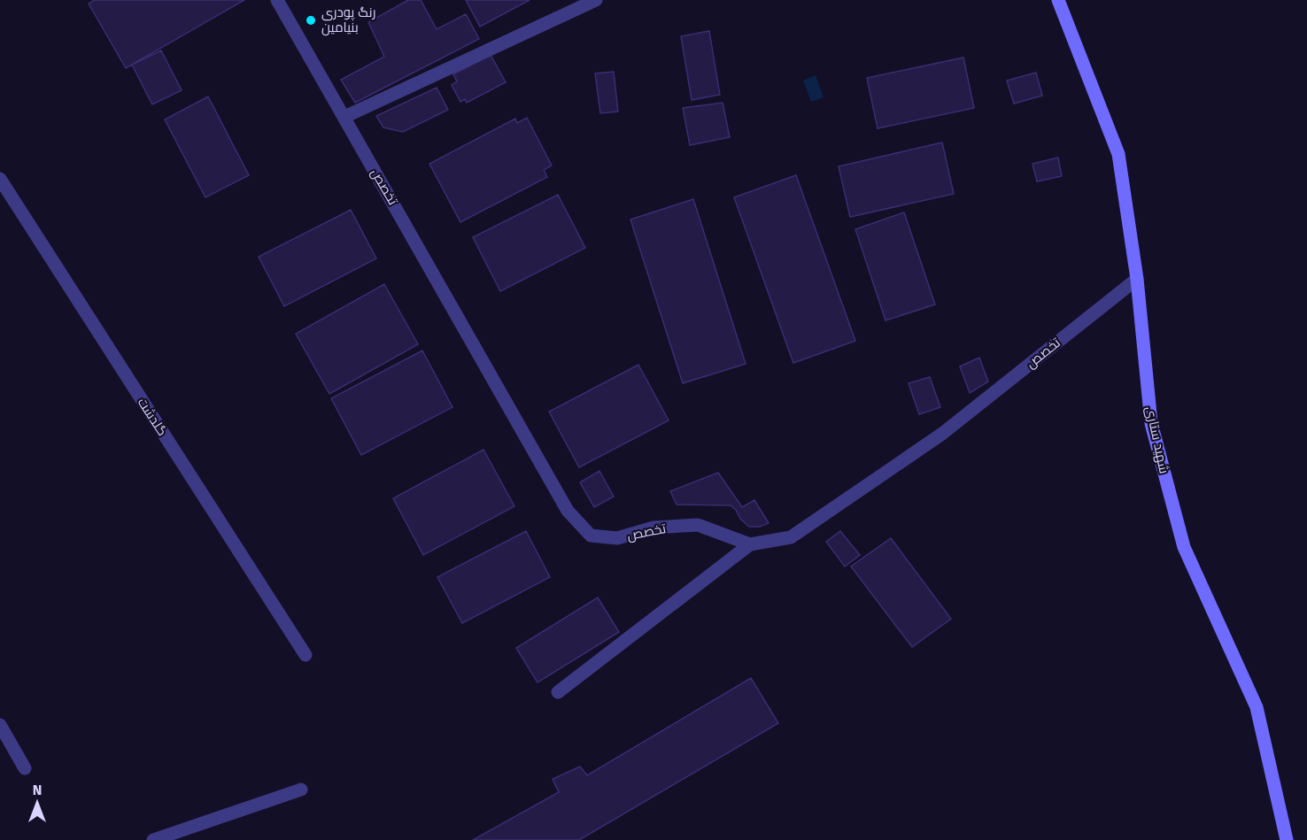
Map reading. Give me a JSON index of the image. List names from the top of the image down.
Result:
{
  "streets": {
    "street": ["تخصص", "گلدشت", "شهید ستاری"]
  },
  "crossings": [
    ["تخصص", "شهید ستاری"]
  ],
  "places": ["رنگ پودری بنیامین"],
  "north": "top"
}
